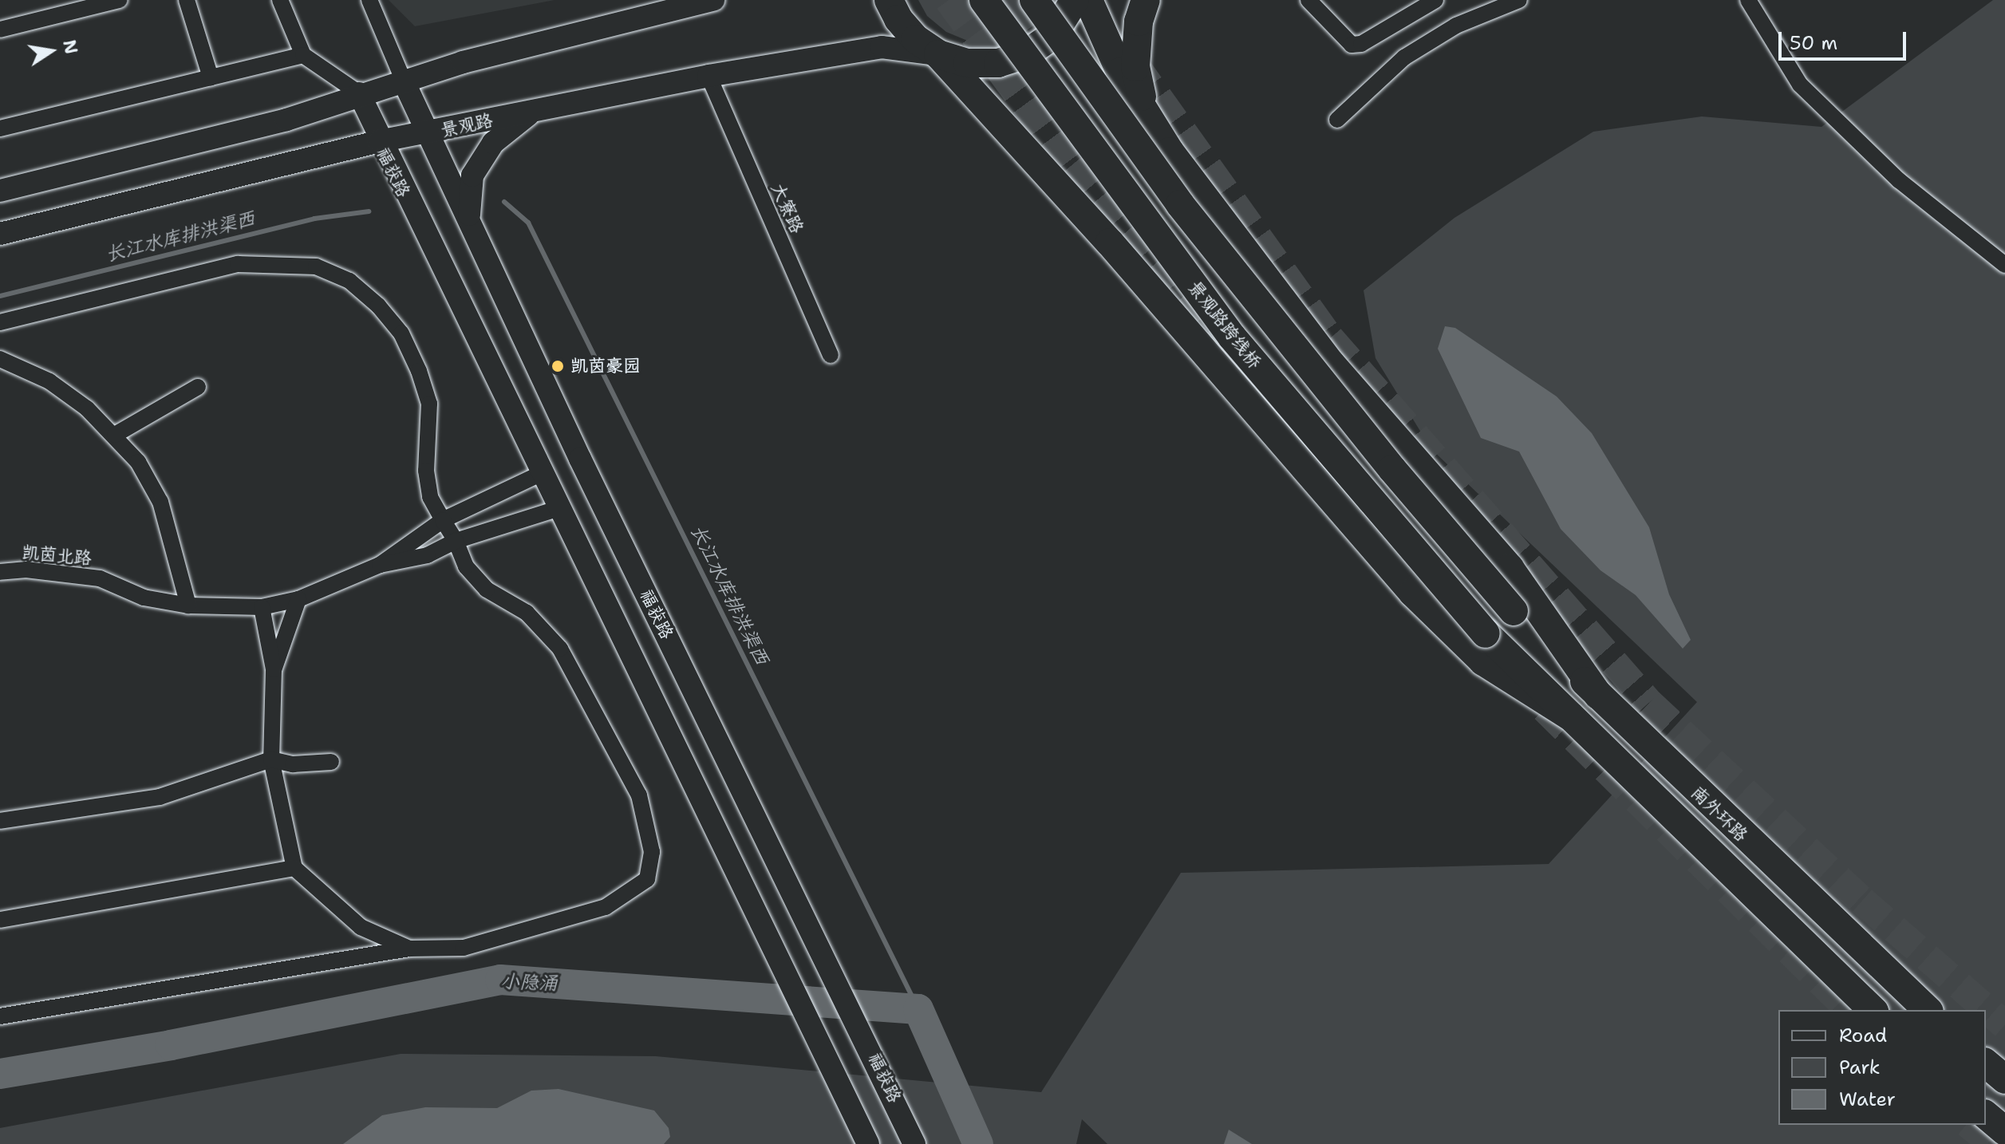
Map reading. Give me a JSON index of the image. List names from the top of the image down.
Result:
{
  "streets": {
    "highway": ["景观路跨线桥", "南外环路"],
    "street": [
      "景观路",
      "福获路",
      "大寮路",
      "凯茵北路"
    ]
  },
  "crossings": [
    ["景观路", "福获路"],
    ["景观路", "大寮路"],
    ["景观路跨线桥", "南外环路"]
  ],
  "water": ["长江水库排洪渠西", "小隐涌"],
  "places": ["凯茵豪园"],
  "legend": ["Road", "Park", "Water"],
  "scale_bar": "50 m",
  "north": "right"
}
